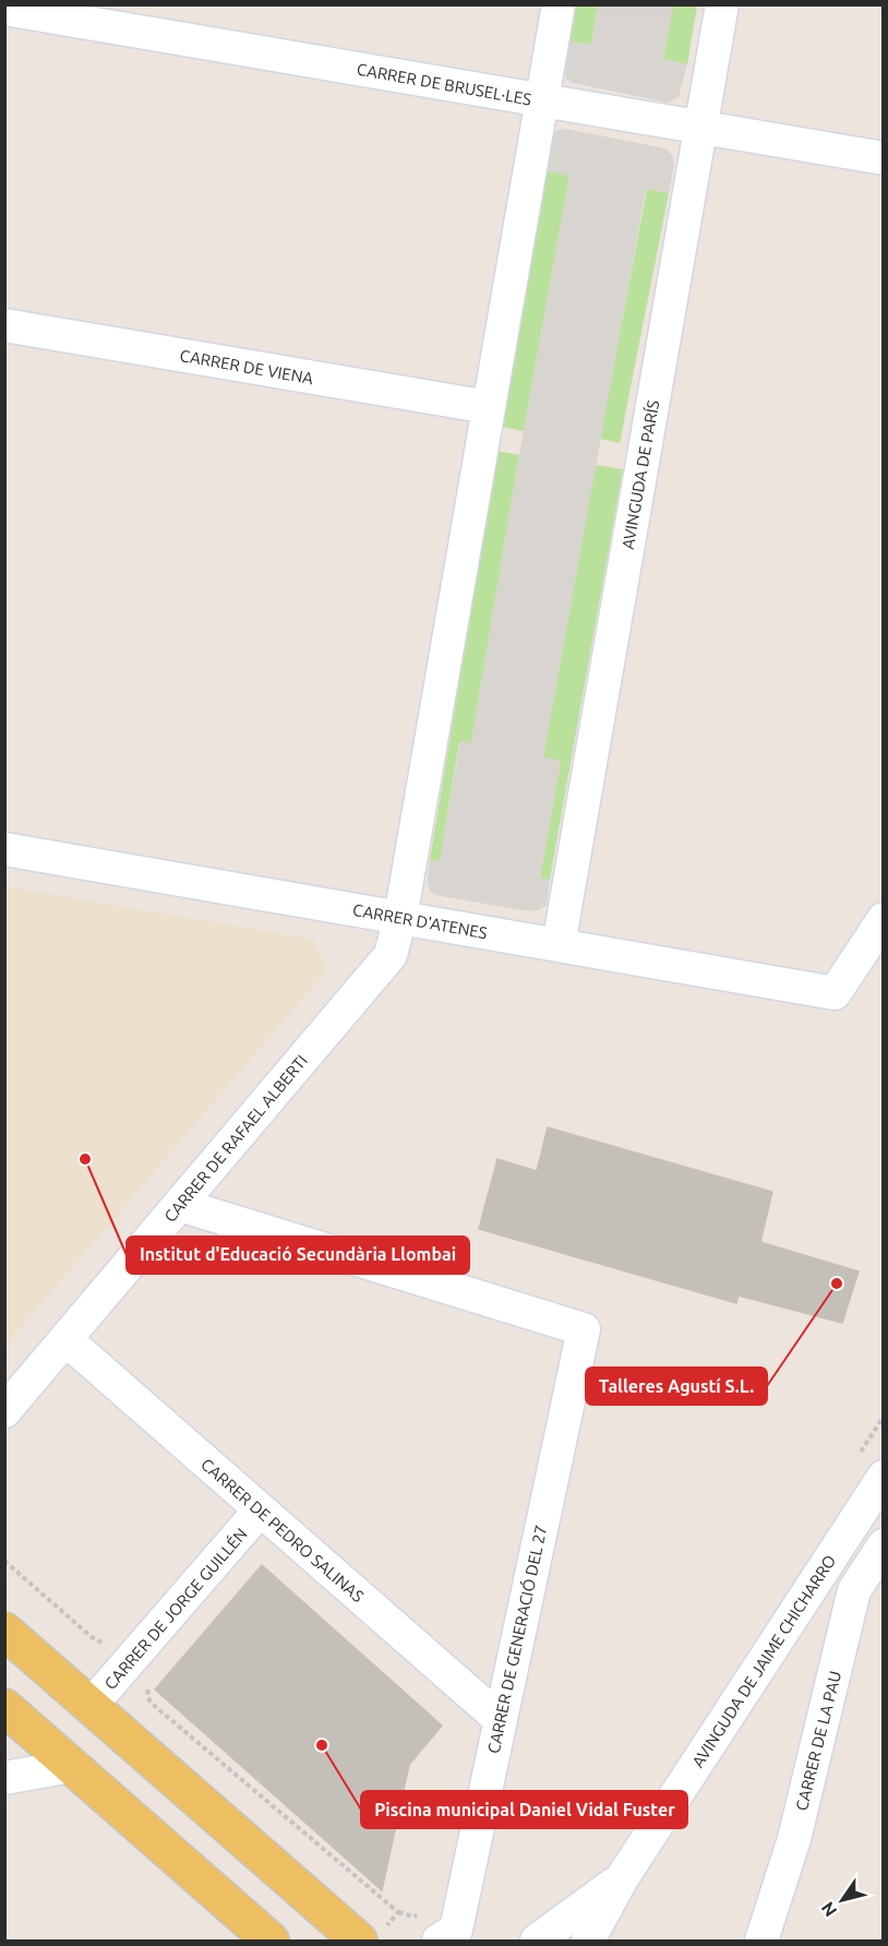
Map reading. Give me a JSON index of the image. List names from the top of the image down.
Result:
{
  "streets": {
    "street": [
      "CARRER DE BRUSEL·LES",
      "CARRER DE VIENA",
      "AVINGUDA DE PARÍS",
      "CARRER D'ATENES",
      "CARRER DE RAFAEL ALBERTI",
      "CARRER DE PEDRO SALINAS",
      "CARRER DE JORGE GUILLÉN",
      "CARRER DE GENERACIÓ DEL 27",
      "AVINGUDA DE JAIME CHICHARRO",
      "CARRER DE LA PAU"
    ]
  },
  "crossings": [
    ["CARRER DE BRUSEL·LES", "AVINGUDA DE PARÍS"],
    ["AVINGUDA DE PARÍS", "CARRER D'ATENES"],
    ["CARRER D'ATENES", "CARRER DE RAFAEL ALBERTI"],
    ["CARRER DE RAFAEL ALBERTI", "CARRER DE PEDRO SALINAS"],
    ["CARRER DE RAFAEL ALBERTI", "CARRER DE GENERACIÓ DEL 27"],
    ["CARRER DE PEDRO SALINAS", "CARRER DE JORGE GUILLÉN"],
    ["CARRER DE PEDRO SALINAS", "CARRER DE GENERACIÓ DEL 27"]
  ],
  "places": ["Institut d'Educació Secundària Llombai", "Talleres Agustí S.L.", "Piscina municipal Daniel Vidal Fuster"],
  "north": "bottom left"
}
